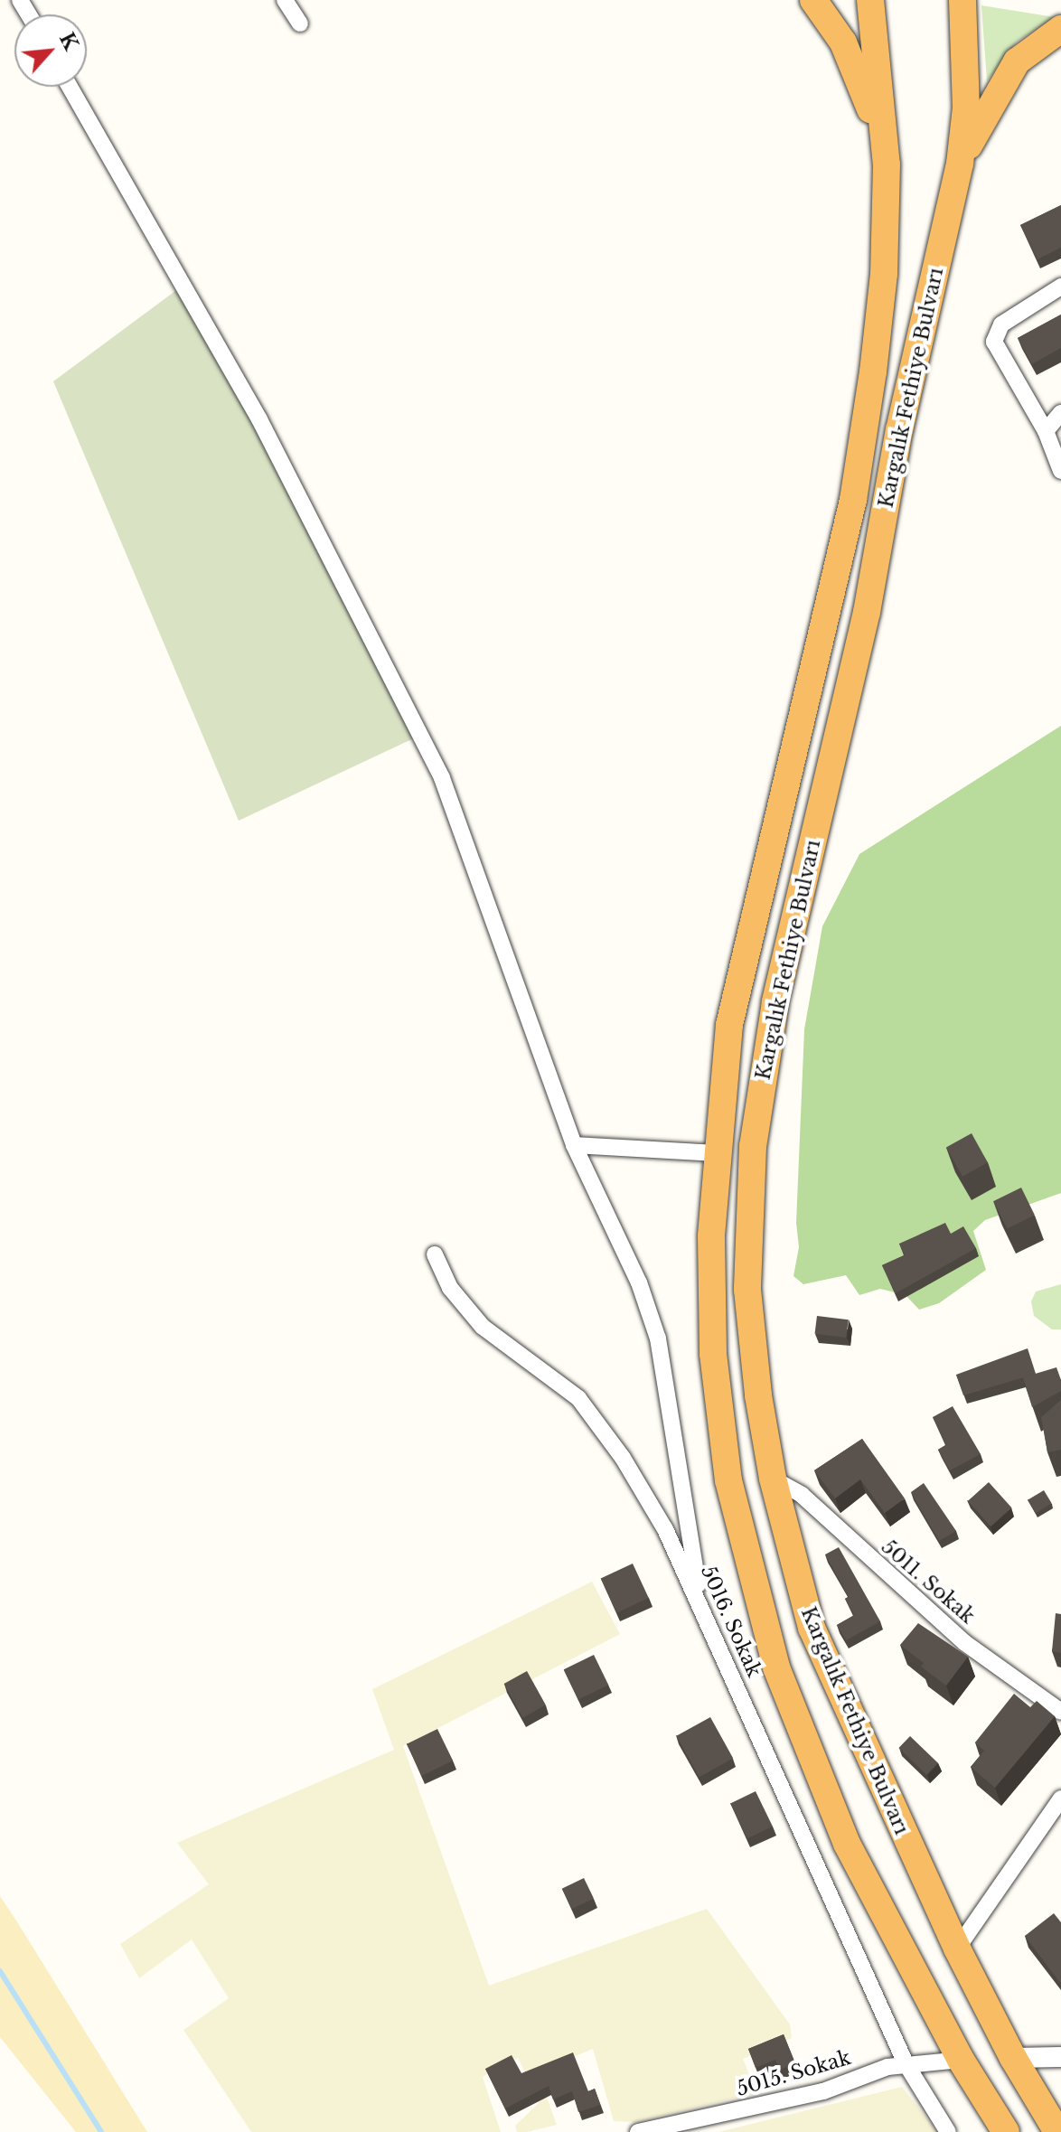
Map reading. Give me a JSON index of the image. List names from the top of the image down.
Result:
{
  "streets": {
    "highway": ["Kargalık Fethiye Bulvarı"],
    "street": ["5011. Sokak", "5016. Sokak", "5015. Sokak"]
  },
  "crossings": [
    ["Kargalık Fethiye Bulvarı", "5011. Sokak"],
    ["Kargalık Fethiye Bulvarı", "5015. Sokak"],
    ["5016. Sokak", "5015. Sokak"]
  ],
  "north": "top right"
}
